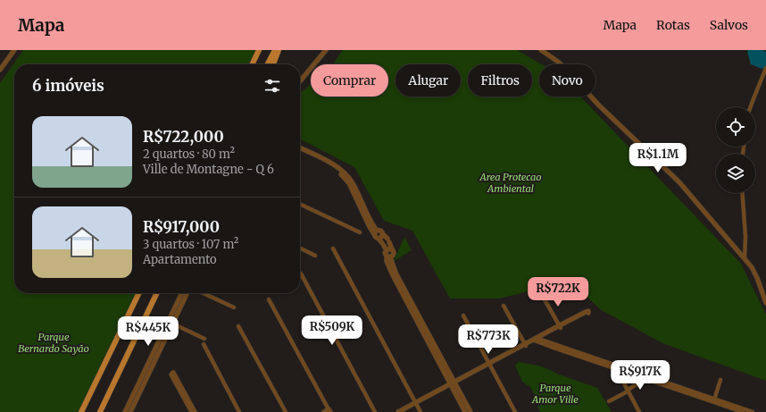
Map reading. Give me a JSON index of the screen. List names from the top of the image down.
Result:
{
  "parks": ["Area Protecao Ambiental", "Parque Bernardo Sayão", "Parque Amor Ville"],
  "page": {
    "header": "Mapa",
    "nav": ["Mapa", "Rotas", "Salvos"],
    "chip": [
      "Comprar",
      "Alugar",
      "Filtros",
      "Novo"
    ],
    "heading": "6 imóveis",
    "list": [
      {
        "name": "R$722,000",
        "note": "2 quartos · 80 m² · Ville de Montagne - Q 6"
      },
      {
        "name": "R$917,000",
        "note": "3 quartos · 107 m² · Apartamento"
      }
    ],
    "price": [
      "R$1.1M",
      "R$722K",
      "R$509K",
      "R$445K",
      "R$773K",
      "R$917K"
    ]
  }
}
